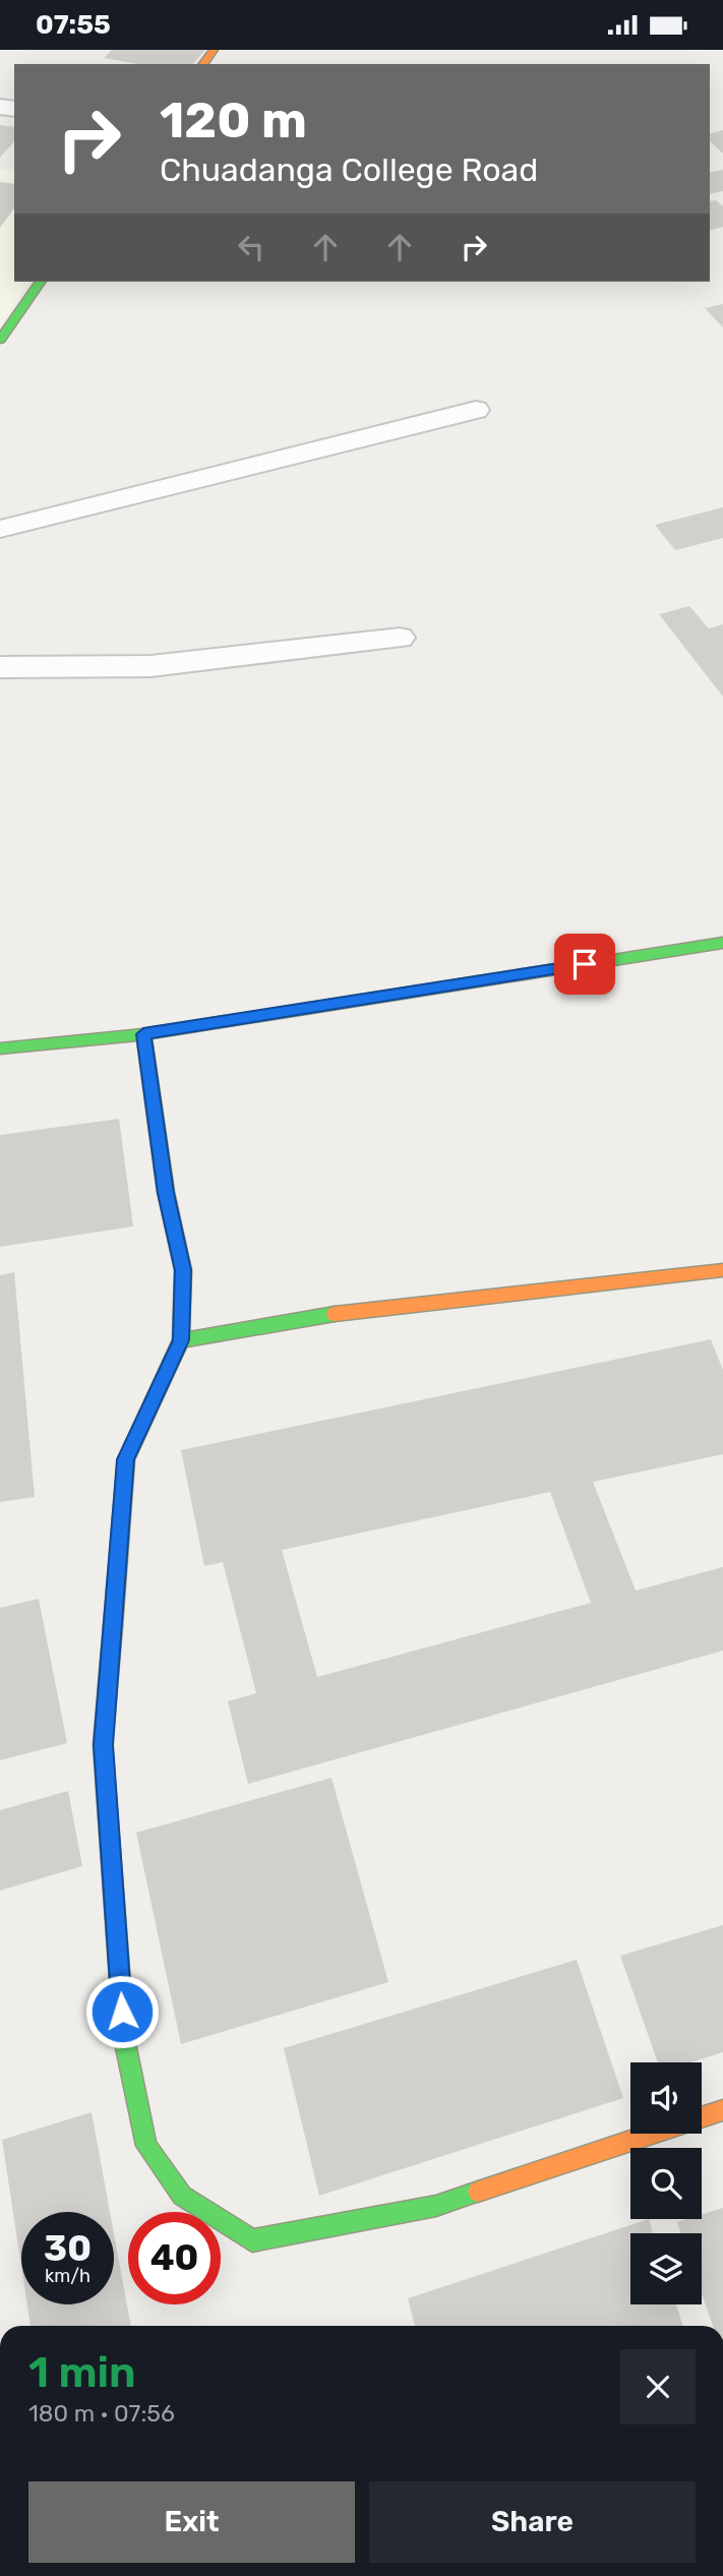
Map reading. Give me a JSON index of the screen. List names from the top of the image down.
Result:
{
  "page": {
    "status": "07:55",
    "turn": ["120 m", "Chuadanga College Road"],
    "speed": "30 km/h",
    "limit": "40",
    "heading": ["1 min", "180 m · 07:56"],
    "buttons": ["Exit", "Share"]
  }
}
